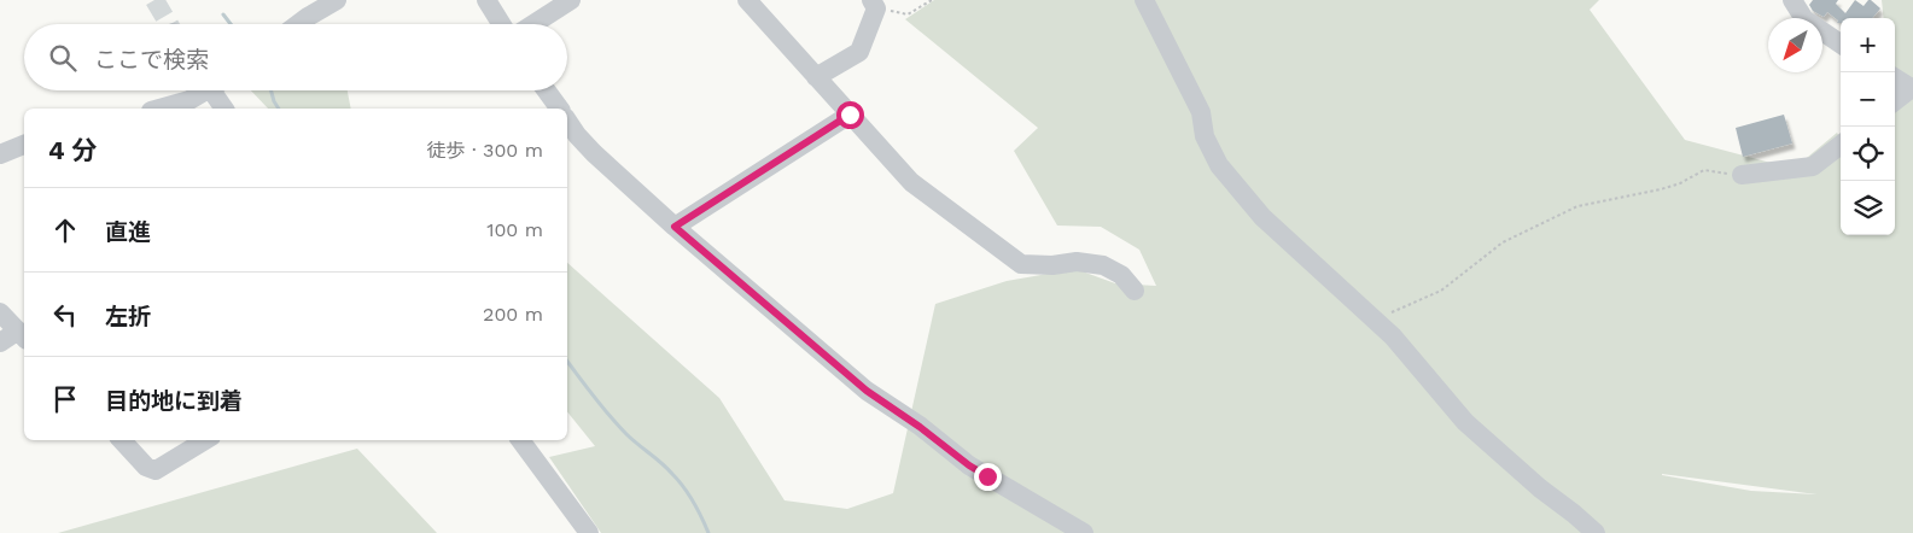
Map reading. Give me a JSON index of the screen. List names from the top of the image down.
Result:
{
  "north": "bottom left",
  "page": {
    "map_buttons": ["+", "−"],
    "search": "ここで検索",
    "heading": ["4 分", "徒歩 · 300 m"],
    "list": [
      ["直進", "100 m"],
      ["左折", "200 m"],
      "目的地に到着"
    ]
  }
}
